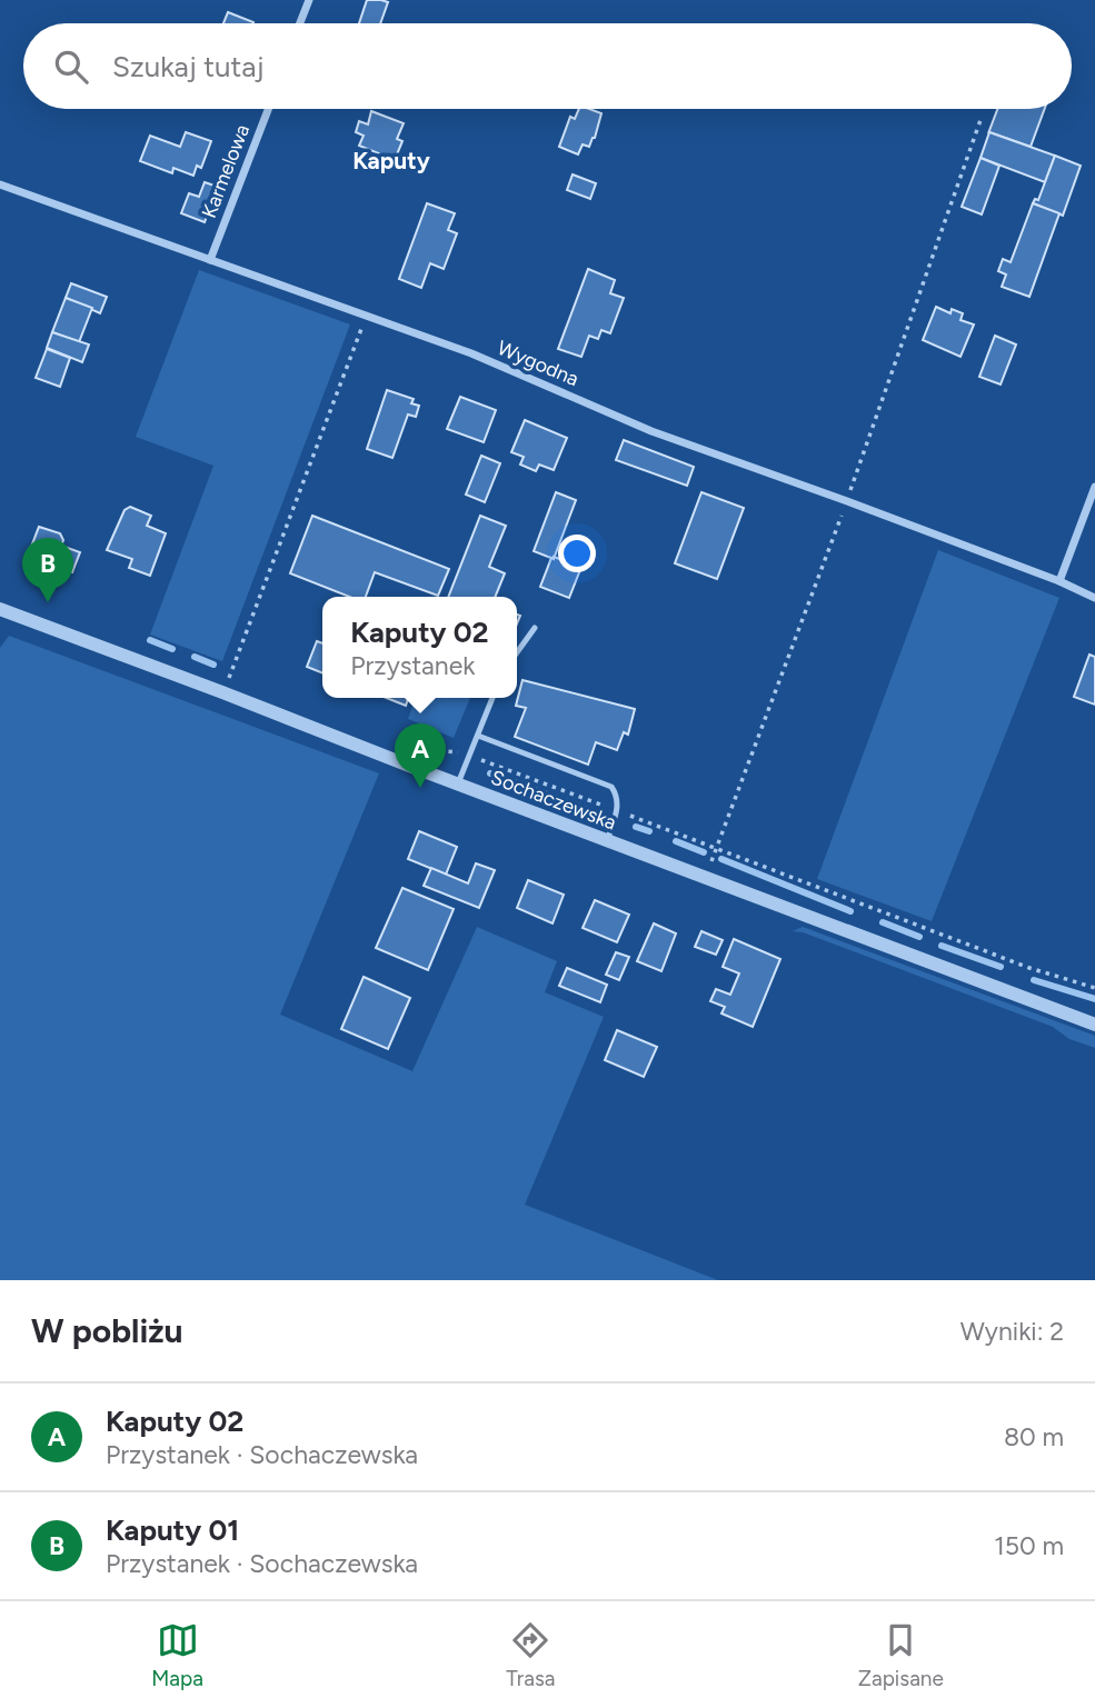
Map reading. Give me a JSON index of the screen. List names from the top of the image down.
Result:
{
  "streets": {
    "street": ["Karmelowa", "Wygodna", "Sochaczewska"]
  },
  "crossings": [
    ["Karmelowa", "Wygodna"]
  ],
  "districts": ["Kaputy"],
  "page": {
    "search": "Szukaj tutaj",
    "pins": ["B", "A"],
    "popup": ["Kaputy 02", "Przystanek"],
    "heading": ["W pobliżu", "Wyniki: 2"],
    "list": [
      {
        "mark": "A",
        "name": "Kaputy 02",
        "note": "Przystanek · Sochaczewska",
        "value": "80 m"
      },
      {
        "mark": "B",
        "name": "Kaputy 01",
        "note": "Przystanek · Sochaczewska",
        "value": "150 m"
      }
    ],
    "nav": ["Mapa", "Trasa", "Zapisane"]
  }
}
